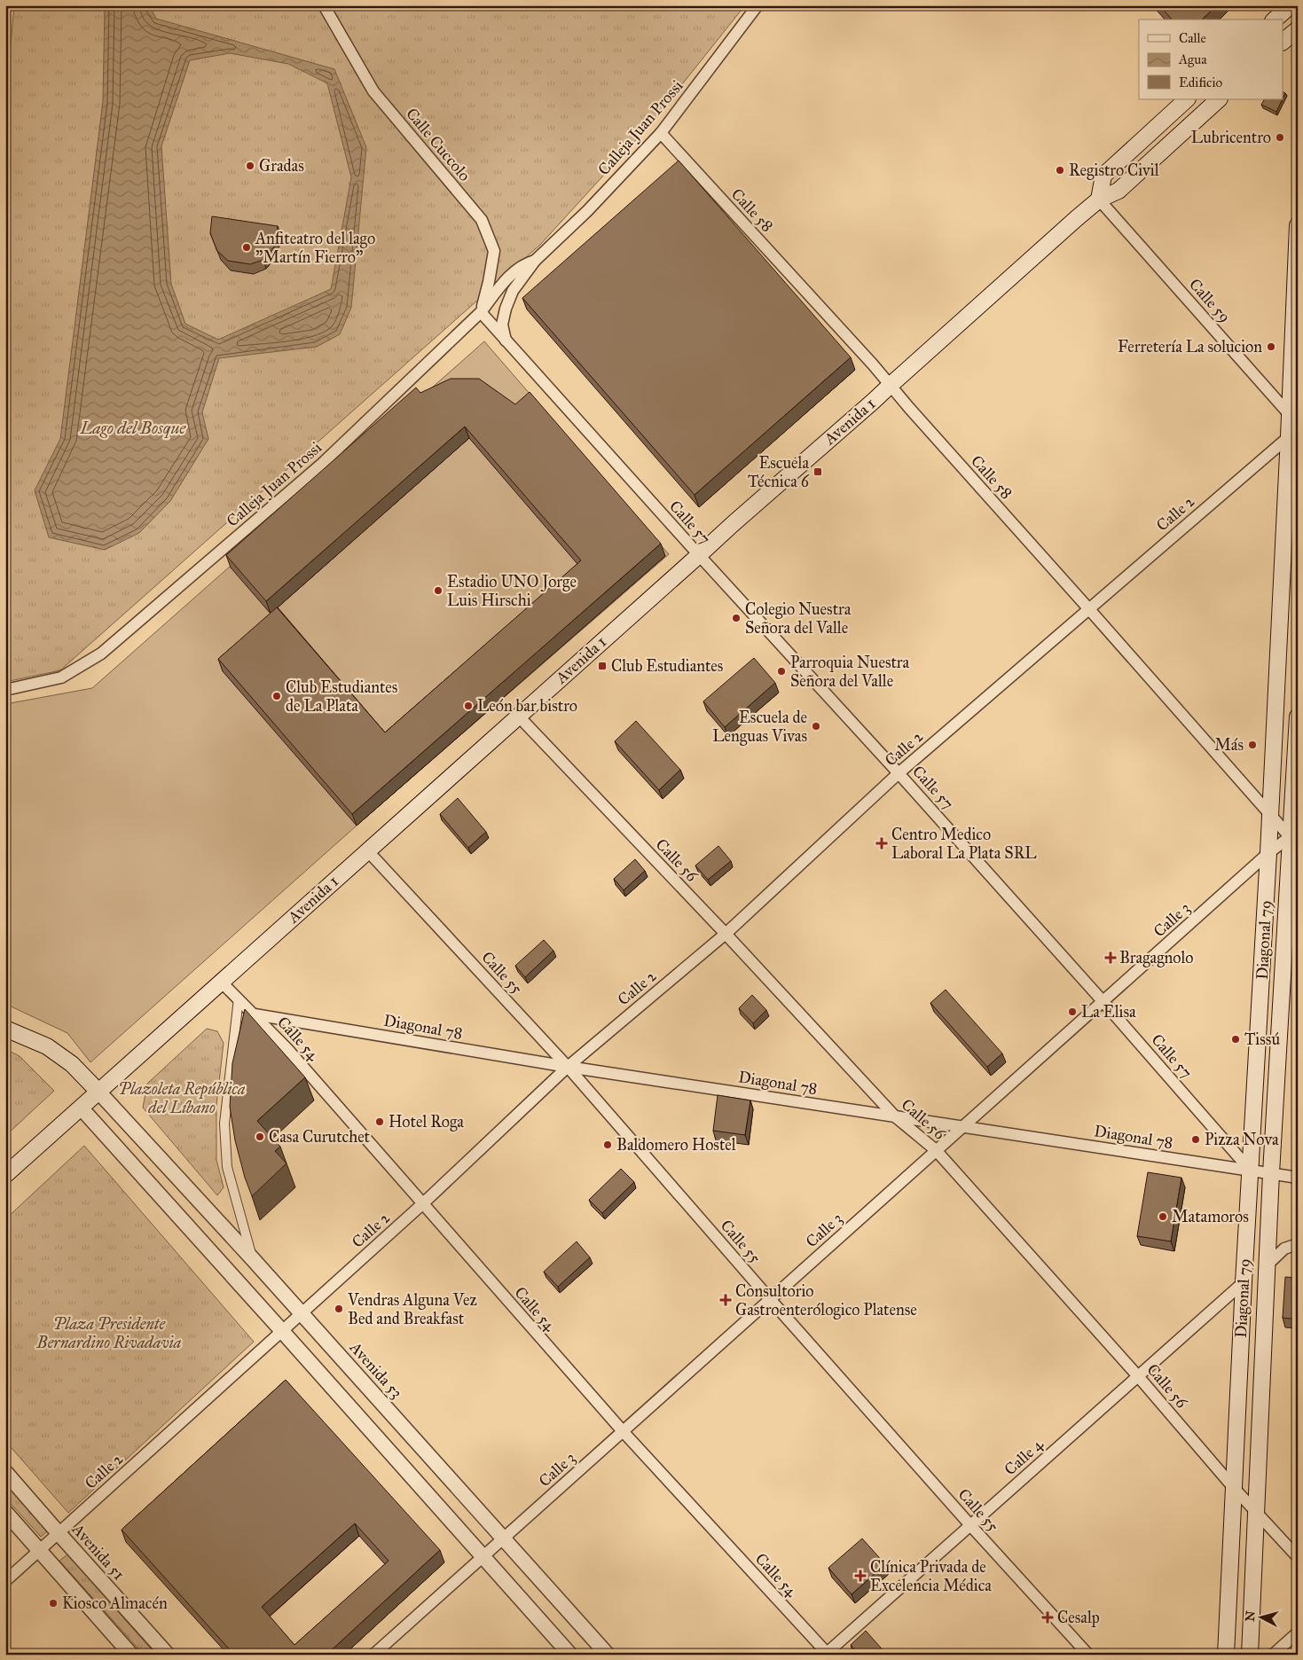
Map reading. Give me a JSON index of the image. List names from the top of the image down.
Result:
{
  "streets": {
    "main road": ["Avenida 1", "Diagonal 79"],
    "street": [
      "Calleja Juan Prossi",
      "Calle Cuccolo",
      "Calle 58",
      "Calle 59",
      "Calle 2",
      "Calle 57",
      "Calle 56",
      "Calle 3",
      "Calle 55",
      "Diagonal 78",
      "Calle 54",
      "Avenida 53",
      "Calle 4",
      "Avenida 51"
    ]
  },
  "crossings": [
    ["Calleja Juan Prossi", "Calle Cuccolo"],
    ["Calleja Juan Prossi", "Calle 58"],
    ["Calleja Juan Prossi", "Calle 57"],
    ["Calle Cuccolo", "Calle 57"],
    ["Calle 58", "Avenida 1"],
    ["Calle 58", "Calle 2"],
    ["Calle 58", "Calle 3"],
    ["Calle 58", "Diagonal 79"],
    ["Calle 59", "Avenida 1"],
    ["Calle 59", "Calle 2"],
    ["Calle 59", "Diagonal 79"],
    ["Avenida 1", "Calle 57"],
    ["Avenida 1", "Calle 56"],
    ["Avenida 1", "Calle 55"],
    ["Avenida 1", "Calle 54"],
    ["Avenida 1", "Avenida 53"],
    ["Calle 2", "Calle 57"],
    ["Calle 2", "Calle 56"],
    ["Calle 2", "Diagonal 79"],
    ["Calle 2", "Calle 55"],
    ["Calle 2", "Diagonal 78"],
    ["Calle 2", "Calle 54"],
    ["Calle 2", "Avenida 53"],
    ["Calle 2", "Avenida 51"],
    ["Calle 57", "Calle 3"],
    ["Calle 57", "Diagonal 79"],
    ["Calle 57", "Diagonal 78"],
    ["Calle 56", "Calle 3"],
    ["Calle 56", "Diagonal 79"],
    ["Calle 56", "Diagonal 78"],
    ["Calle 56", "Calle 4"],
    ["Calle 3", "Diagonal 79"],
    ["Calle 3", "Calle 55"],
    ["Calle 3", "Diagonal 78"],
    ["Calle 3", "Calle 54"],
    ["Calle 3", "Avenida 53"],
    ["Diagonal 79", "Diagonal 78"],
    ["Diagonal 79", "Calle 4"],
    ["Calle 55", "Diagonal 78"],
    ["Calle 55", "Calle 4"],
    ["Diagonal 78", "Calle 54"],
    ["Calle 54", "Calle 4"]
  ],
  "water": ["Lago del Bosque"],
  "parks": ["Plazoleta República del Líbano", "Plaza Presidente Bernardino Rivadavia"],
  "places": {
    "other": [
      "Lubricentro",
      "Gradas",
      "Registro Civil",
      "Anfiteatro del lago \"Martín Fierro\"",
      "Ferretería La solucion",
      "Estadio UNO Jorge Luis Hirschi",
      "Colegio Nuestra Señora del Valle",
      "Parroquia Nuestra Señora del Valle",
      "Club Estudiantes de La Plata",
      "León bar bistro",
      "Escuela de Lenguas Vivas",
      "Más",
      "La Elisa",
      "Tissú",
      "Hotel Roga",
      "Casa Curutchet",
      "Pizza Nova",
      "Baldomero Hostel",
      "Matamoros",
      "Vendras Alguna Vez Bed and Breakfast",
      "Kiosco Almacén"
    ],
    "transit": ["Escuela Técnica 6", "Club Estudiantes"],
    "health": [
      "Centro Medico Laboral La Plata SRL",
      "Bragagnolo",
      "Consultorio Gastroenterólogico Platense",
      "Clínica Privada de Excelencia Médica",
      "Cesalp"
    ]
  },
  "legend": ["Calle", "Agua", "Edificio"],
  "north": "left"
}
